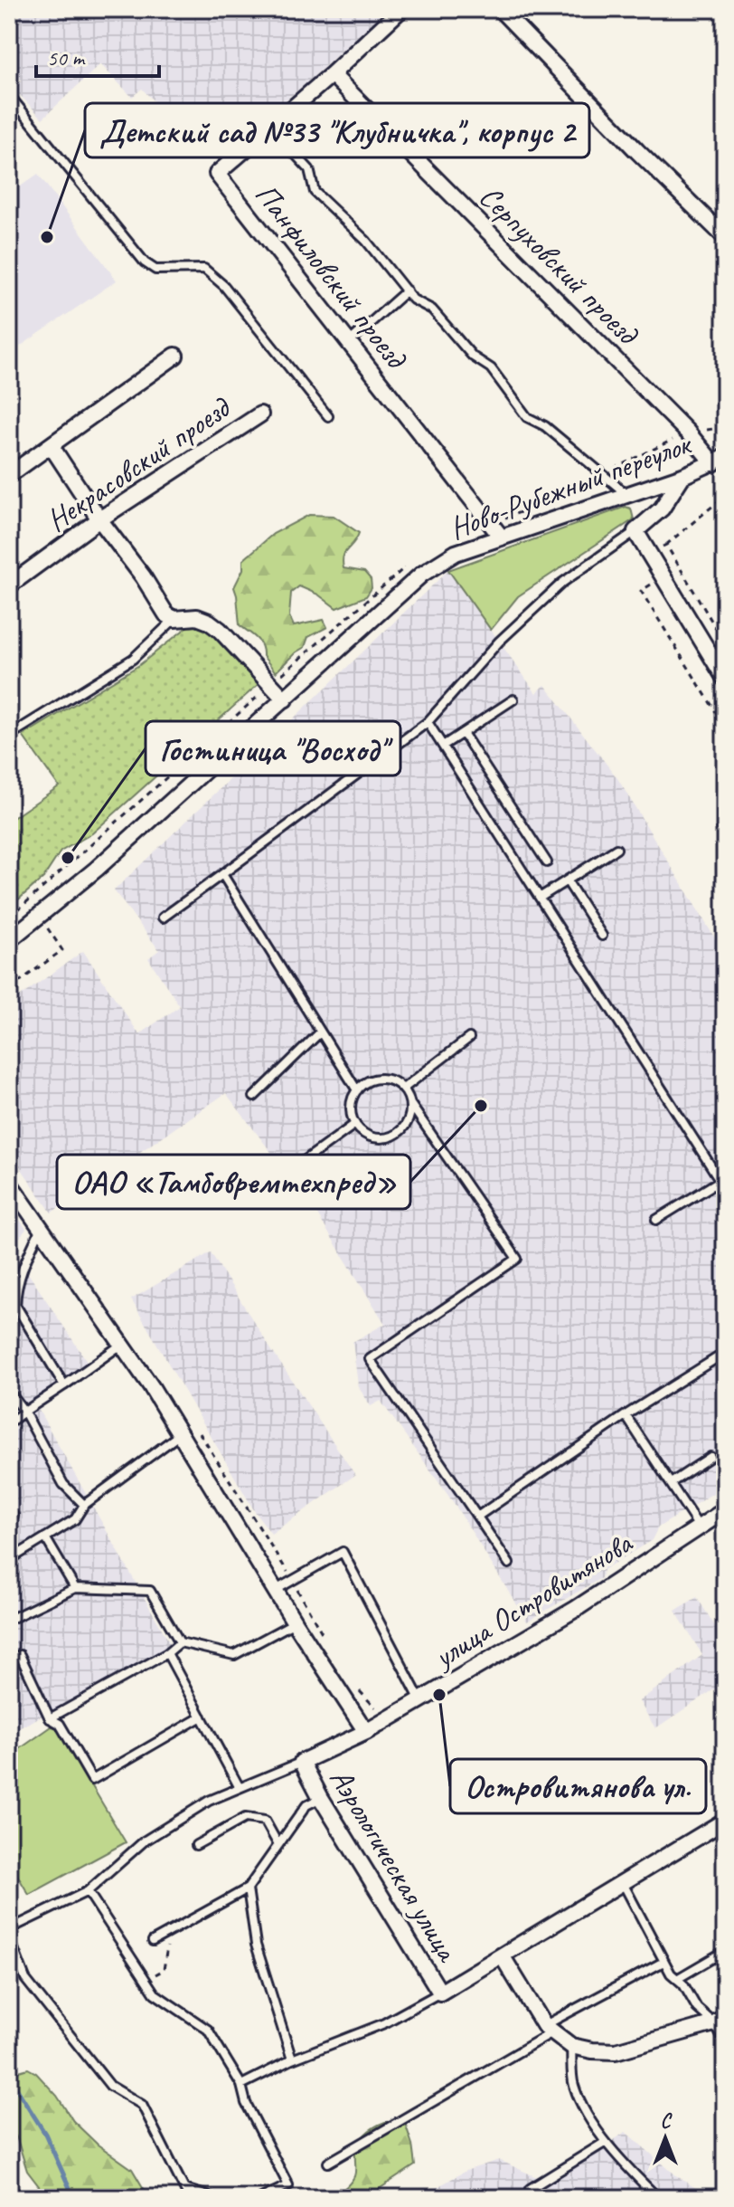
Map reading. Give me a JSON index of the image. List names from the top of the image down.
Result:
{
  "streets": {
    "street": [
      "Серпуховский проезд",
      "Панфиловский проезд",
      "Некрасовский проезд",
      "Ново-Рубежный переулок",
      "улица Островитянова",
      "Аэрологическая улица"
    ]
  },
  "crossings": [
    ["Серпуховский проезд", "Панфиловский проезд"],
    ["Серпуховский проезд", "Ново-Рубежный переулок"],
    ["Панфиловский проезд", "Ново-Рубежный переулок"],
    ["улица Островитянова", "Аэрологическая улица"]
  ],
  "places": [
    "Детский сад №33 \"Клубничка\", корпус 2",
    "Гостиница \"Восход\"",
    "ОАО «Тамбовремтехпред»",
    "Островитянова ул."
  ],
  "scale_bar": "50 m",
  "north": "top"
}
